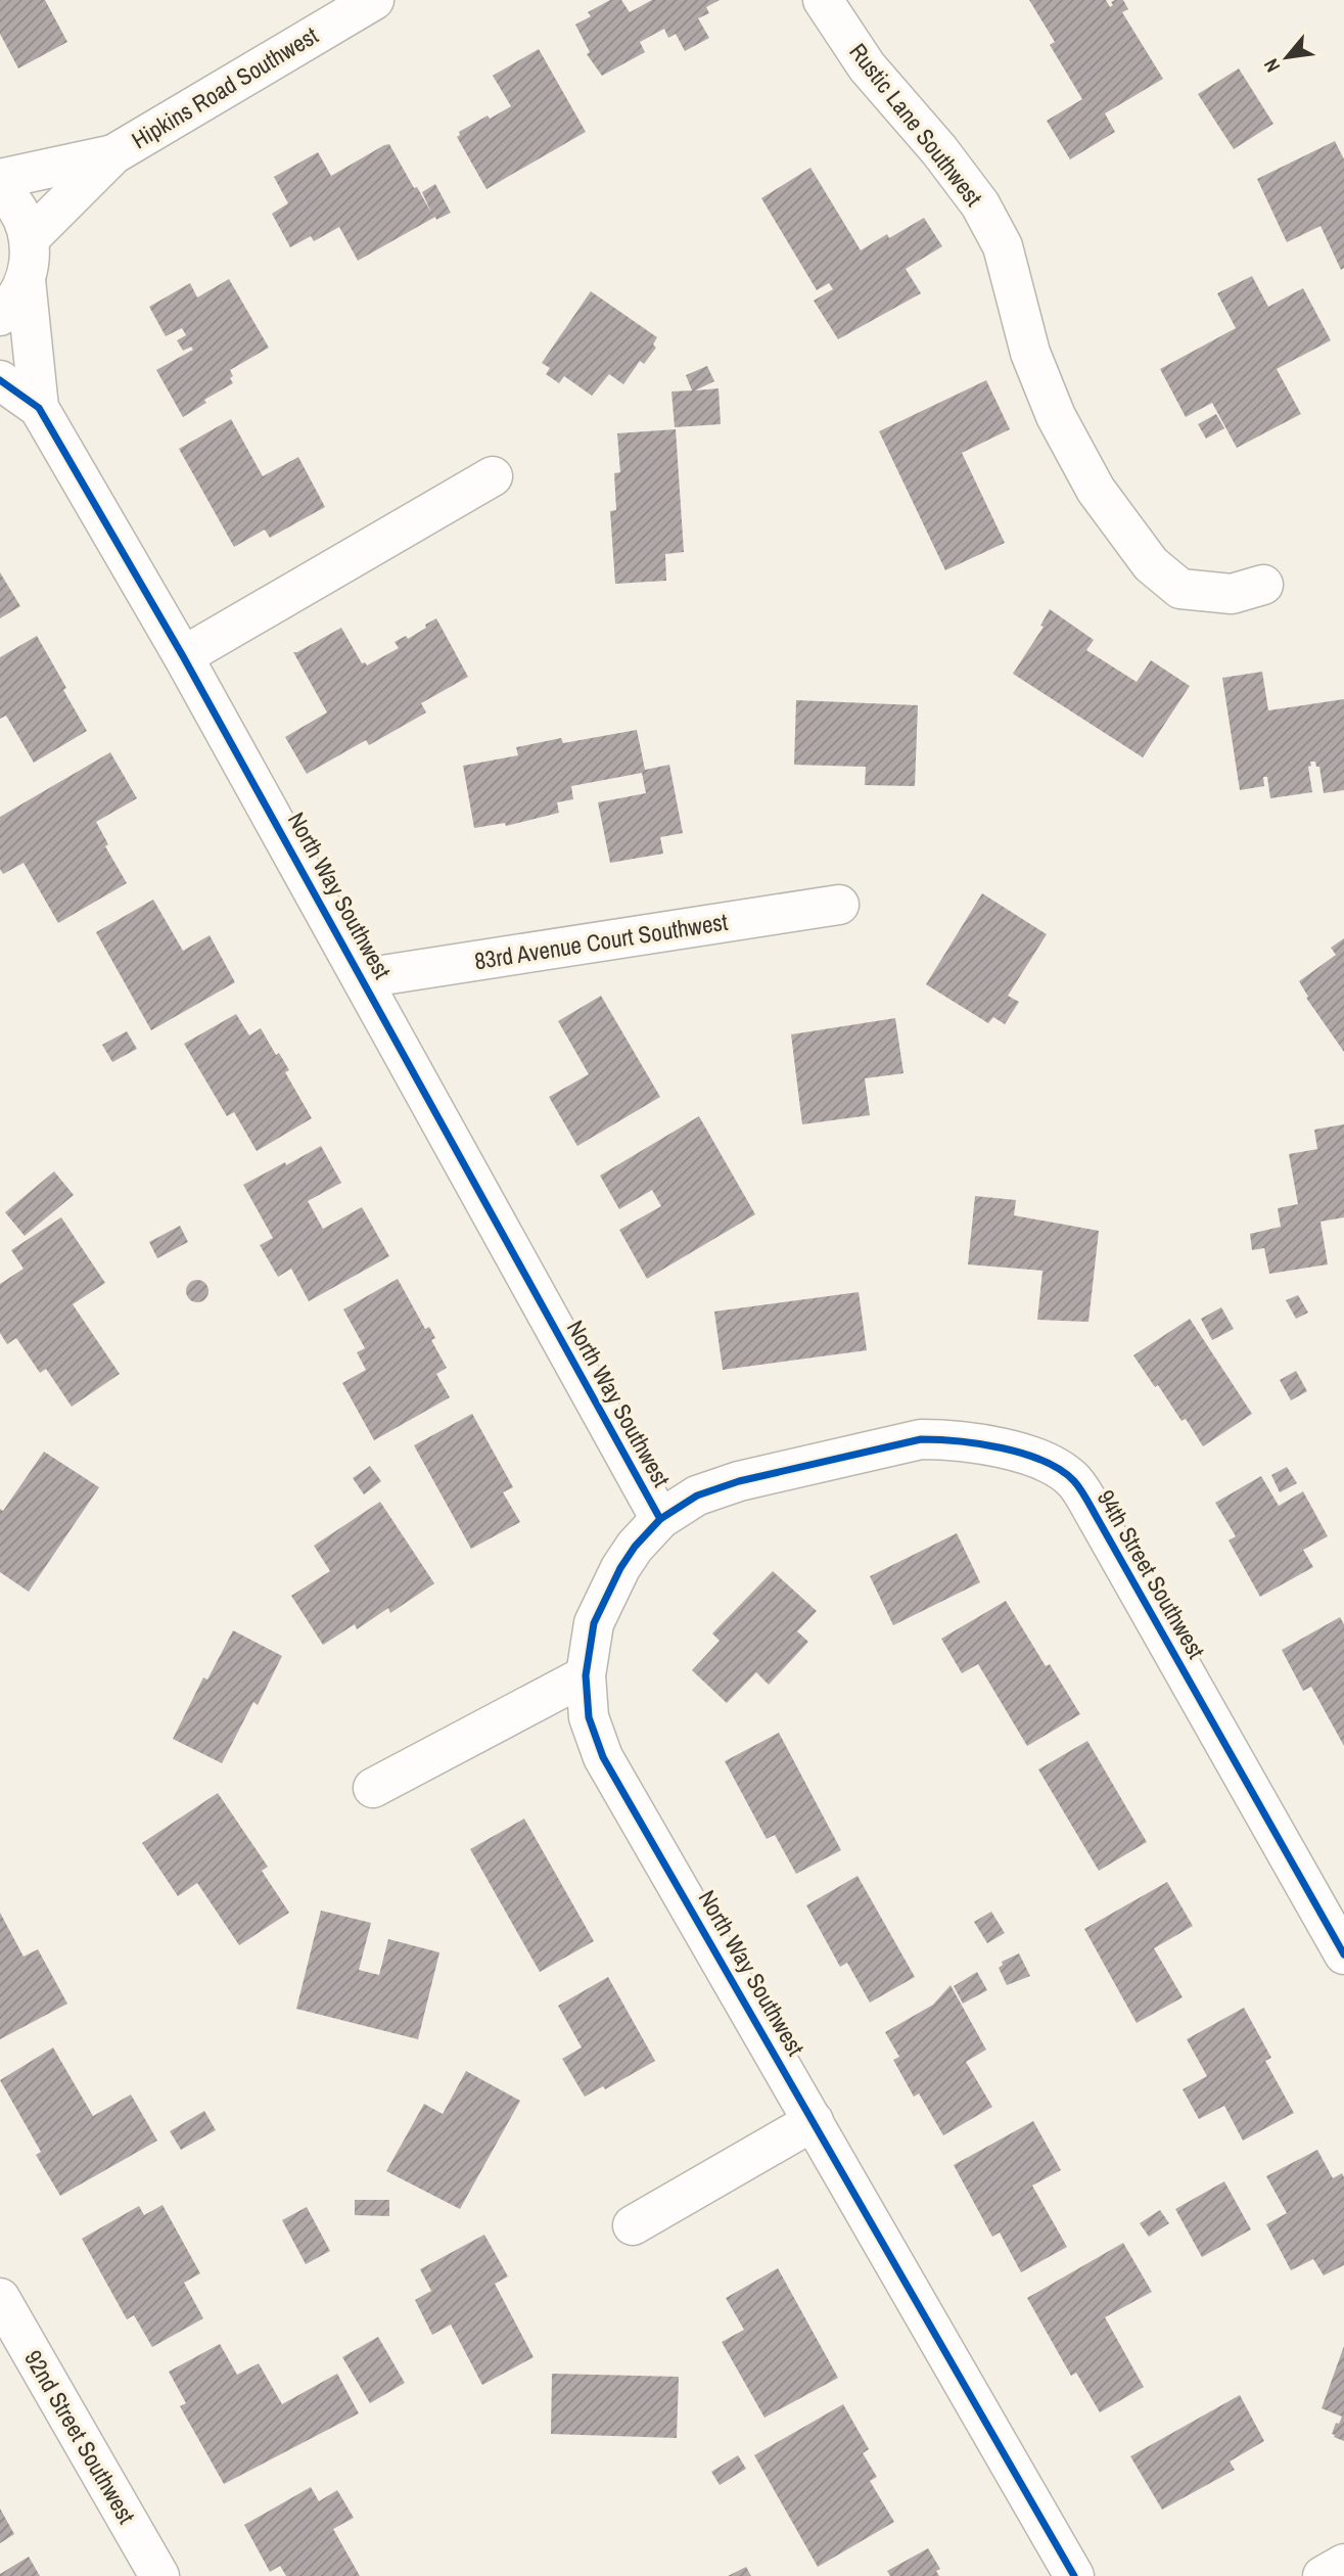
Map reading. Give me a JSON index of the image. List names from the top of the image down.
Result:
{
  "streets": {
    "street": [
      "Hipkins Road Southwest",
      "Rustic Lane Southwest",
      "North Way Southwest",
      "83rd Avenue Court Southwest",
      "94th Street Southwest",
      "92nd Street Southwest"
    ]
  },
  "crossings": [
    ["North Way Southwest", "83rd Avenue Court Southwest"],
    ["North Way Southwest", "94th Street Southwest"]
  ],
  "north": "bottom left"
}
